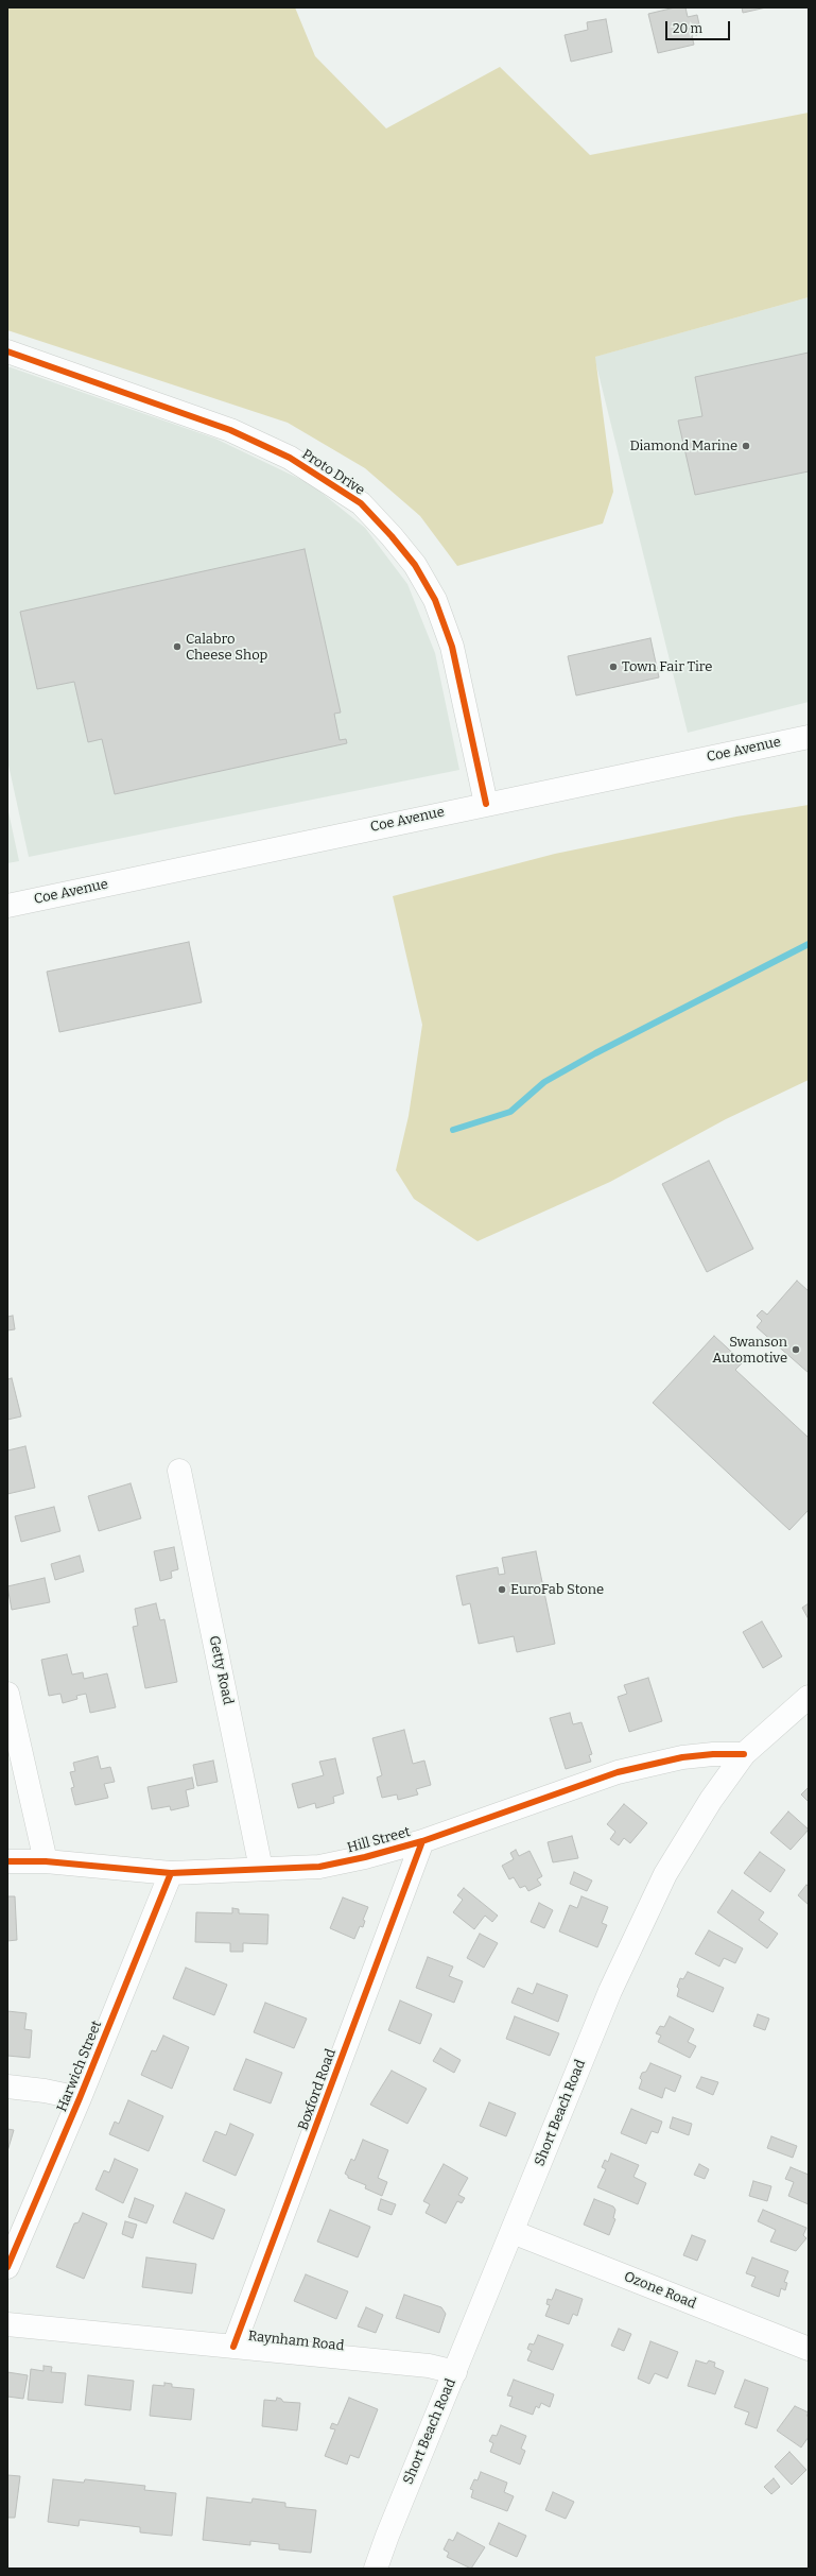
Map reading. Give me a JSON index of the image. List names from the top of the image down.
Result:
{
  "streets": {
    "street": [
      "Proto Drive",
      "Coe Avenue",
      "Getty Road",
      "Hill Street",
      "Harwich Street",
      "Boxford Road",
      "Short Beach Road",
      "Ozone Road",
      "Raynham Road"
    ]
  },
  "crossings": [
    ["Proto Drive", "Coe Avenue"],
    ["Getty Road", "Hill Street"],
    ["Hill Street", "Harwich Street"],
    ["Hill Street", "Boxford Road"],
    ["Hill Street", "Short Beach Road"],
    ["Boxford Road", "Raynham Road"],
    ["Short Beach Road", "Ozone Road"],
    ["Short Beach Road", "Raynham Road"]
  ],
  "places": [
    "Diamond Marine",
    "Calabro Cheese Shop",
    "Town Fair Tire",
    "Swanson Automotive",
    "EuroFab Stone"
  ],
  "scale_bar": "20 m"
}
